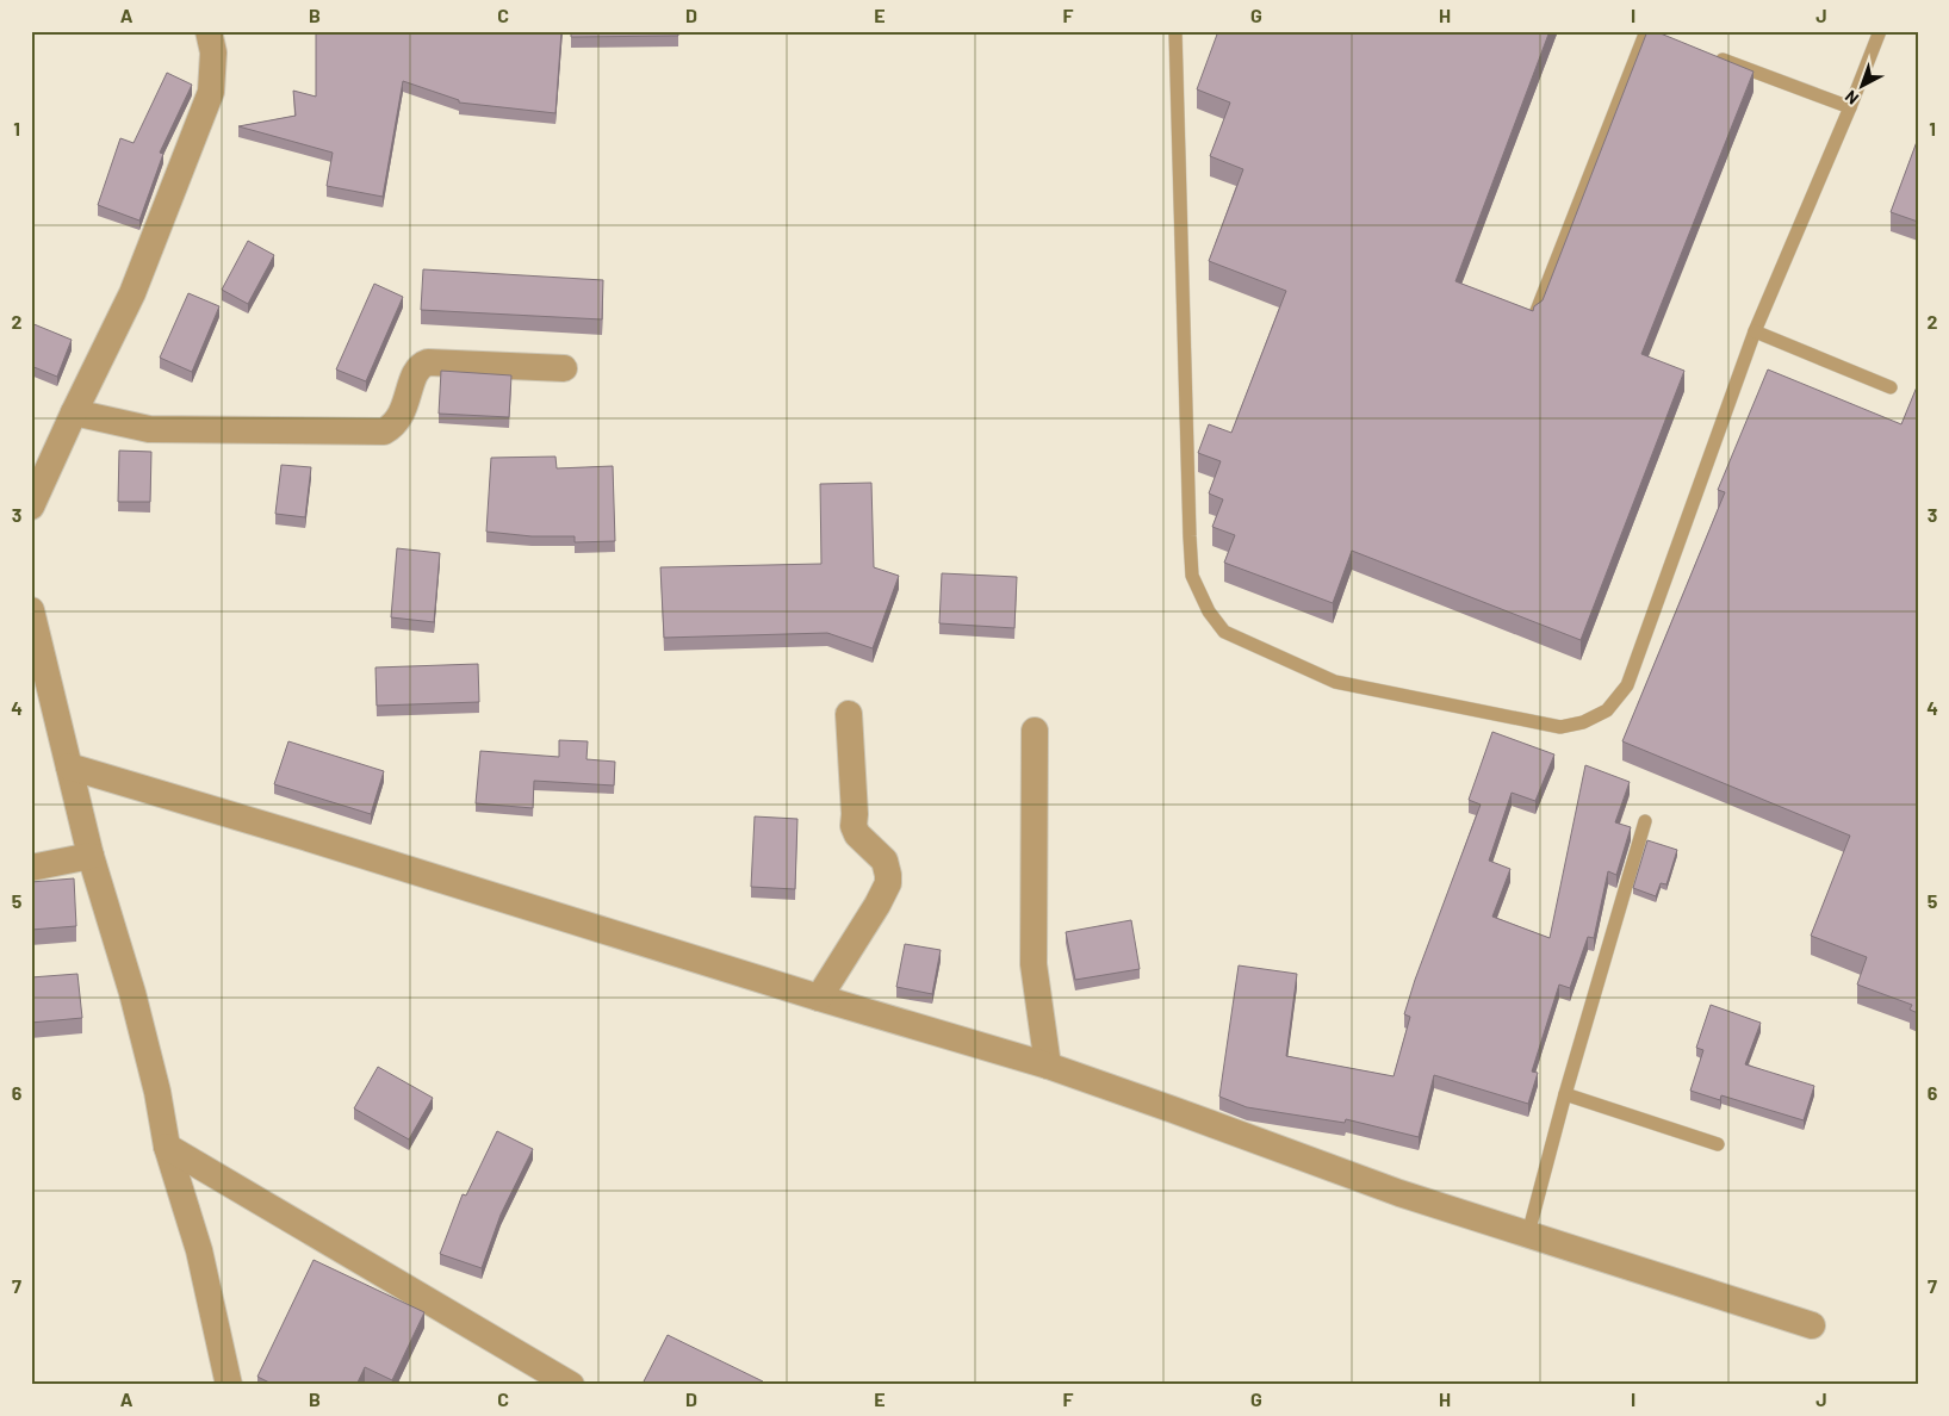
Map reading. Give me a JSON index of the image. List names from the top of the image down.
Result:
{
  "north": "bottom left",
  "grid": {
    "columns": [
      "A",
      "B",
      "C",
      "D",
      "E",
      "F",
      "G",
      "H",
      "I",
      "J"
    ],
    "rows": [
      "1",
      "2",
      "3",
      "4",
      "5",
      "6",
      "7"
    ]
  }
}
